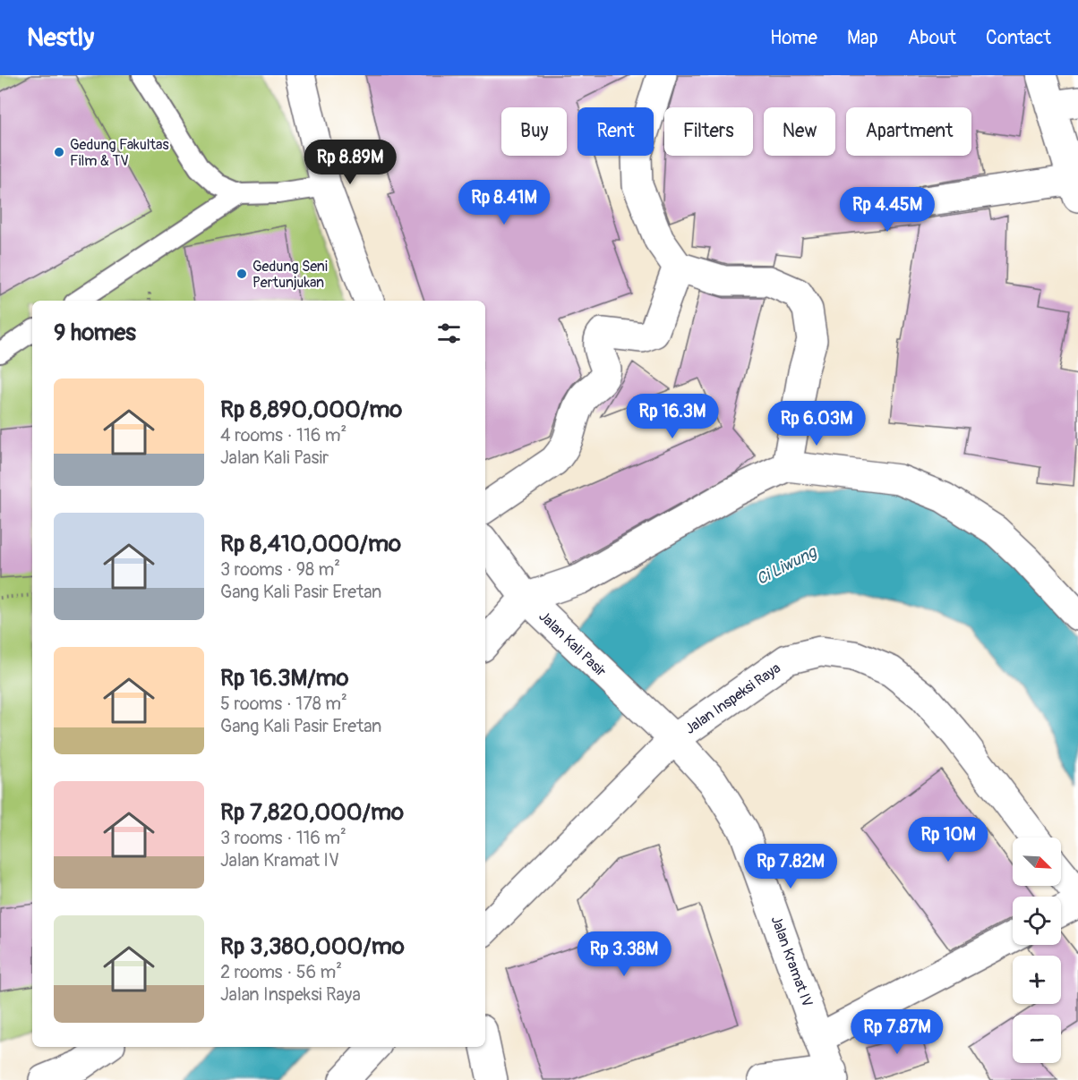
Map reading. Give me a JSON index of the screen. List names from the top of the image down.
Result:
{
  "streets": {
    "street": ["Jalan Kali Pasir", "Jalan Inspeksi Raya", "Jalan Kramat IV"]
  },
  "crossings": [
    ["Jalan Kali Pasir", "Jalan Inspeksi Raya"],
    ["Jalan Kali Pasir", "Jalan Kramat IV"],
    ["Jalan Inspeksi Raya", "Jalan Kramat IV"]
  ],
  "water": ["Ci Liwung"],
  "places": ["Gedung Fakultas Film & TV", "Gedung Seni Pertunjukan"],
  "north": "bottom right",
  "page": {
    "header": "Nestly",
    "nav": [
      "Home",
      "Map",
      "About",
      "Contact"
    ],
    "chip": [
      "Buy",
      "Rent",
      "Filters",
      "New",
      "Apartment"
    ],
    "price": [
      "Rp 8.89M",
      "Rp 8.41M",
      "Rp 4.45M",
      "Rp 16.3M",
      "Rp 6.03M",
      "Rp 10M",
      "Rp 7.82M",
      "Rp 3.38M",
      "Rp 7.87M"
    ],
    "heading": "9 homes",
    "list": [
      {
        "name": "Rp 8,890,000/mo",
        "note": "4 rooms · 116 m² · Jalan Kali Pasir"
      },
      {
        "name": "Rp 8,410,000/mo",
        "note": "3 rooms · 98 m² · Gang Kali Pasir Eretan"
      },
      {
        "name": "Rp 16.3M/mo",
        "note": "5 rooms · 178 m² · Gang Kali Pasir Eretan"
      },
      {
        "name": "Rp 7,820,000/mo",
        "note": "3 rooms · 116 m² · Jalan Kramat IV"
      },
      {
        "name": "Rp 3,380,000/mo",
        "note": "2 rooms · 56 m² · Jalan Inspeksi Raya"
      }
    ],
    "map_buttons": ["+", "−"]
  }
}
